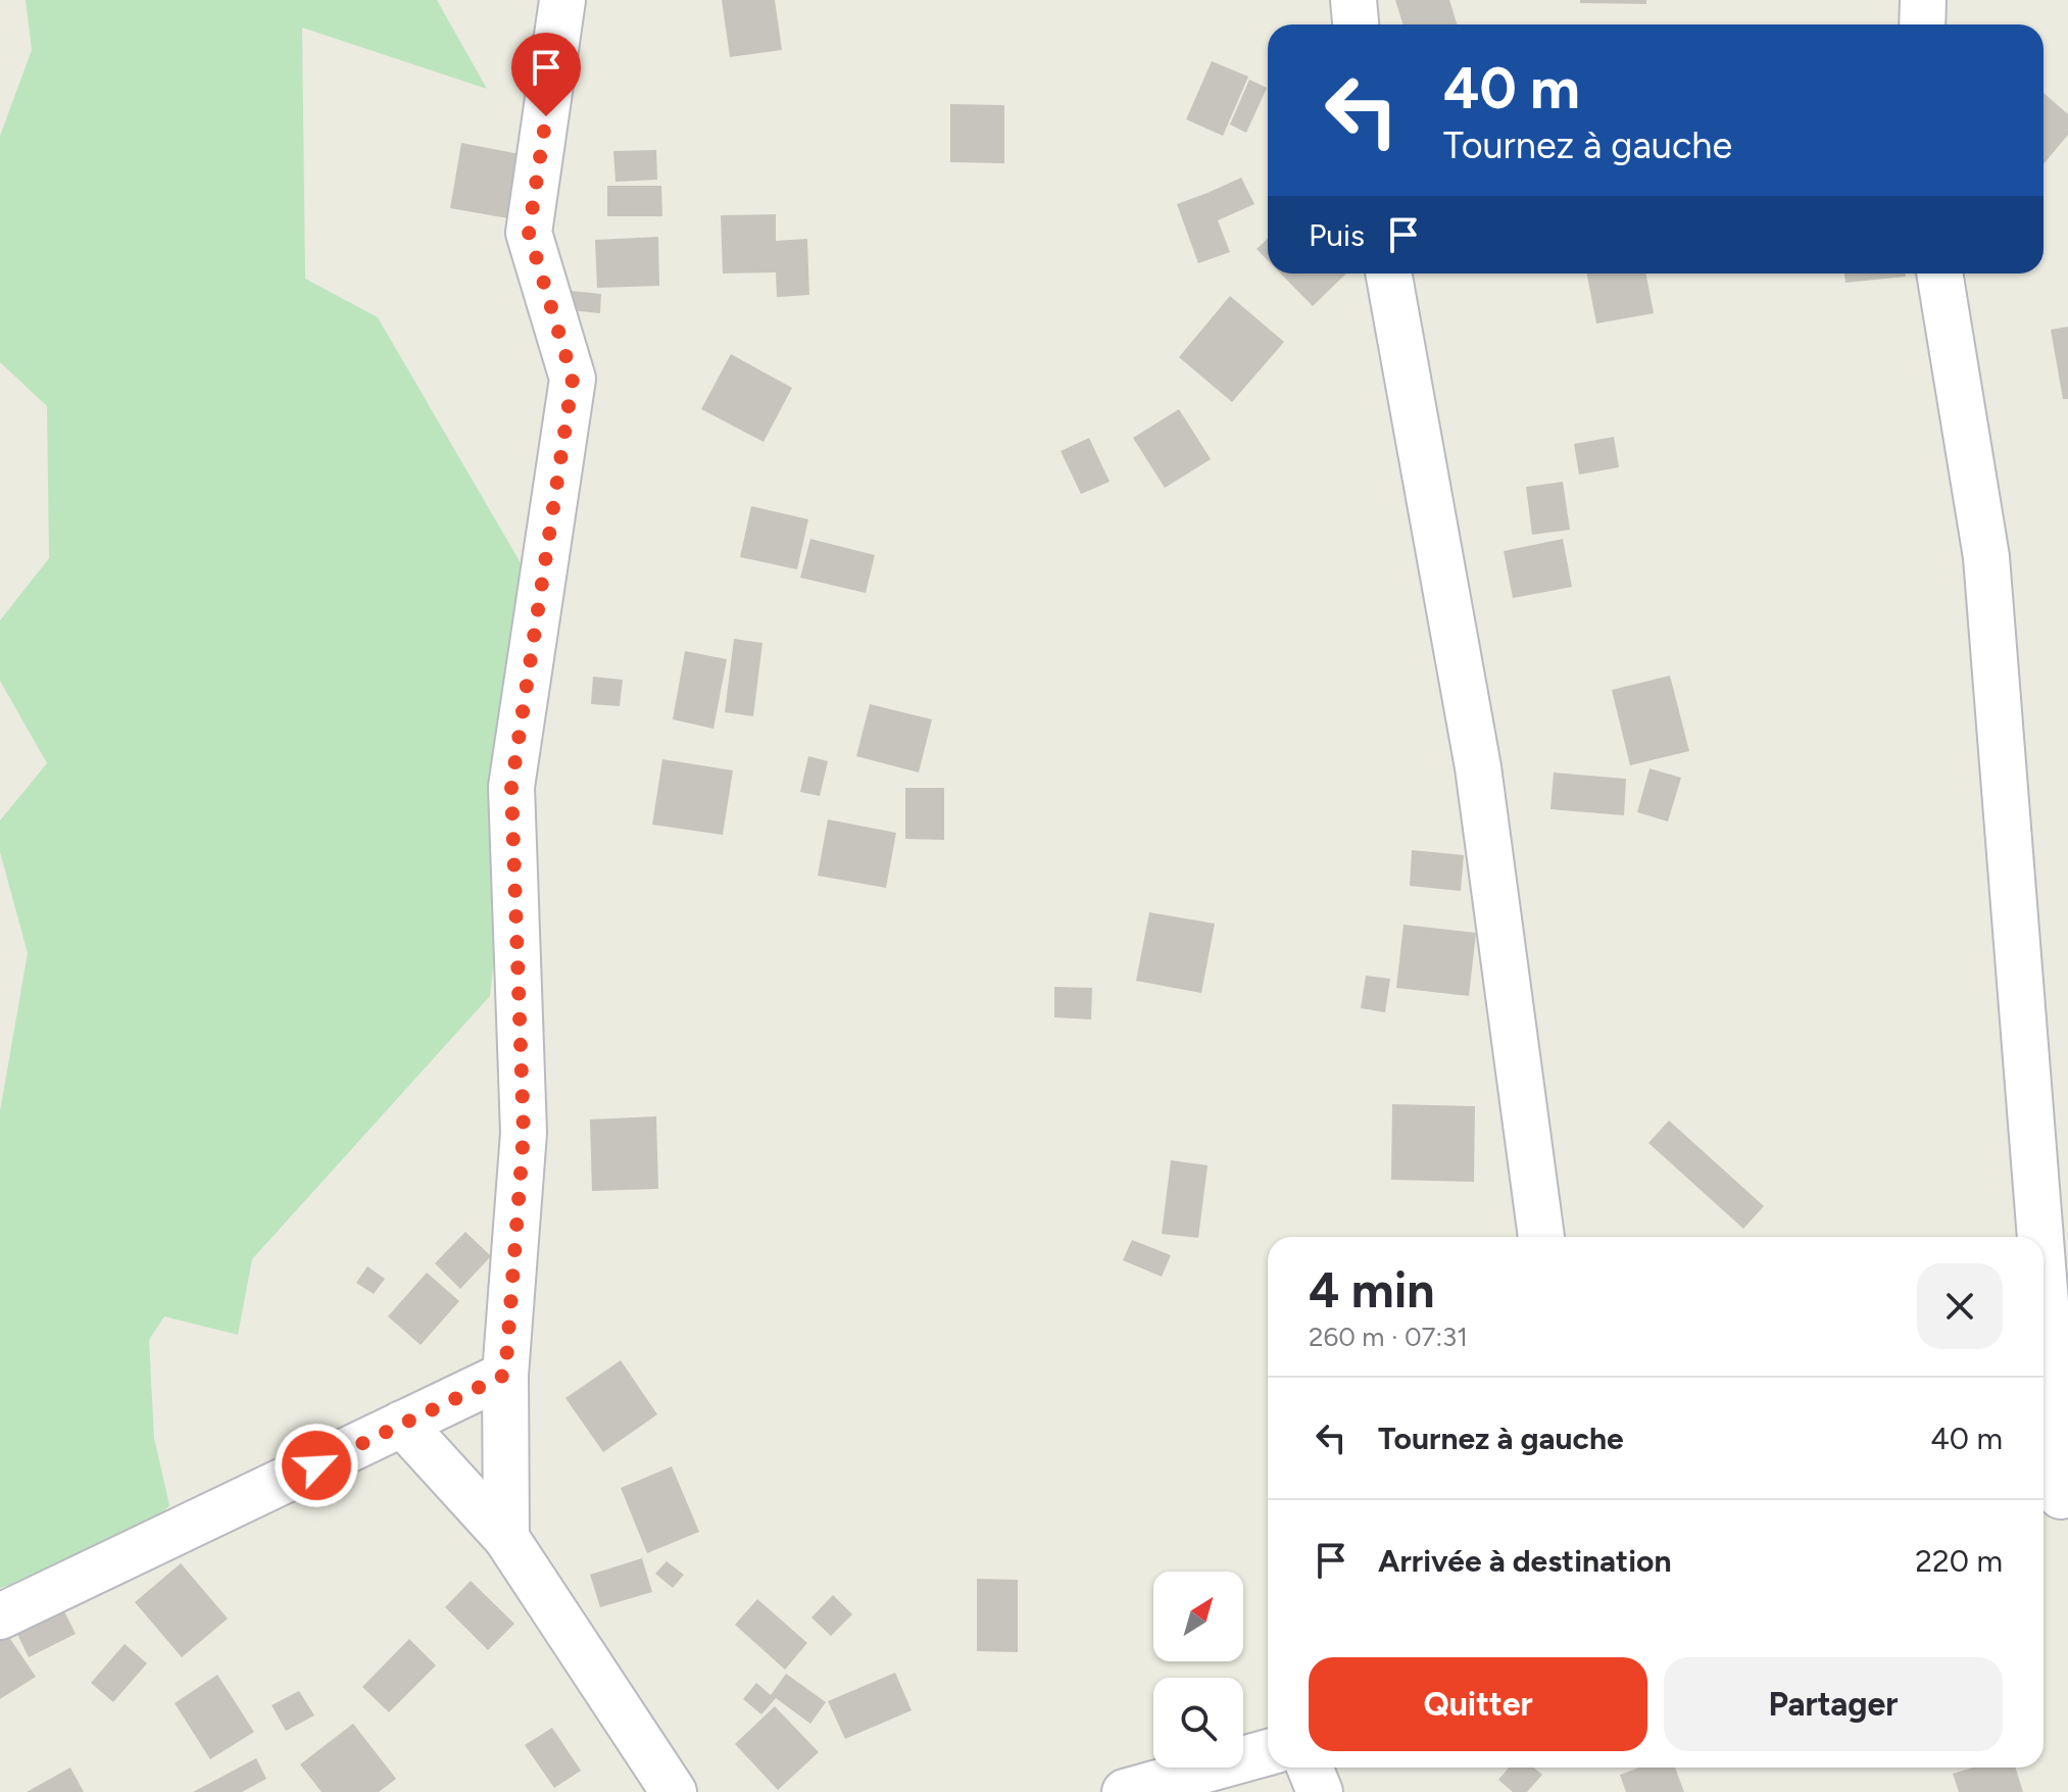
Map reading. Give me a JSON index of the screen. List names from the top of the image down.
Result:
{
  "north": "top right",
  "page": {
    "turn": ["40 m", "Tournez à gauche"],
    "then": "Puis",
    "heading": ["4 min", "260 m · 07:31"],
    "list": [
      {
        "name": "Tournez à gauche",
        "value": "40 m"
      },
      {
        "name": "Arrivée à destination",
        "value": "220 m"
      }
    ],
    "buttons": ["Quitter", "Partager"]
  }
}
